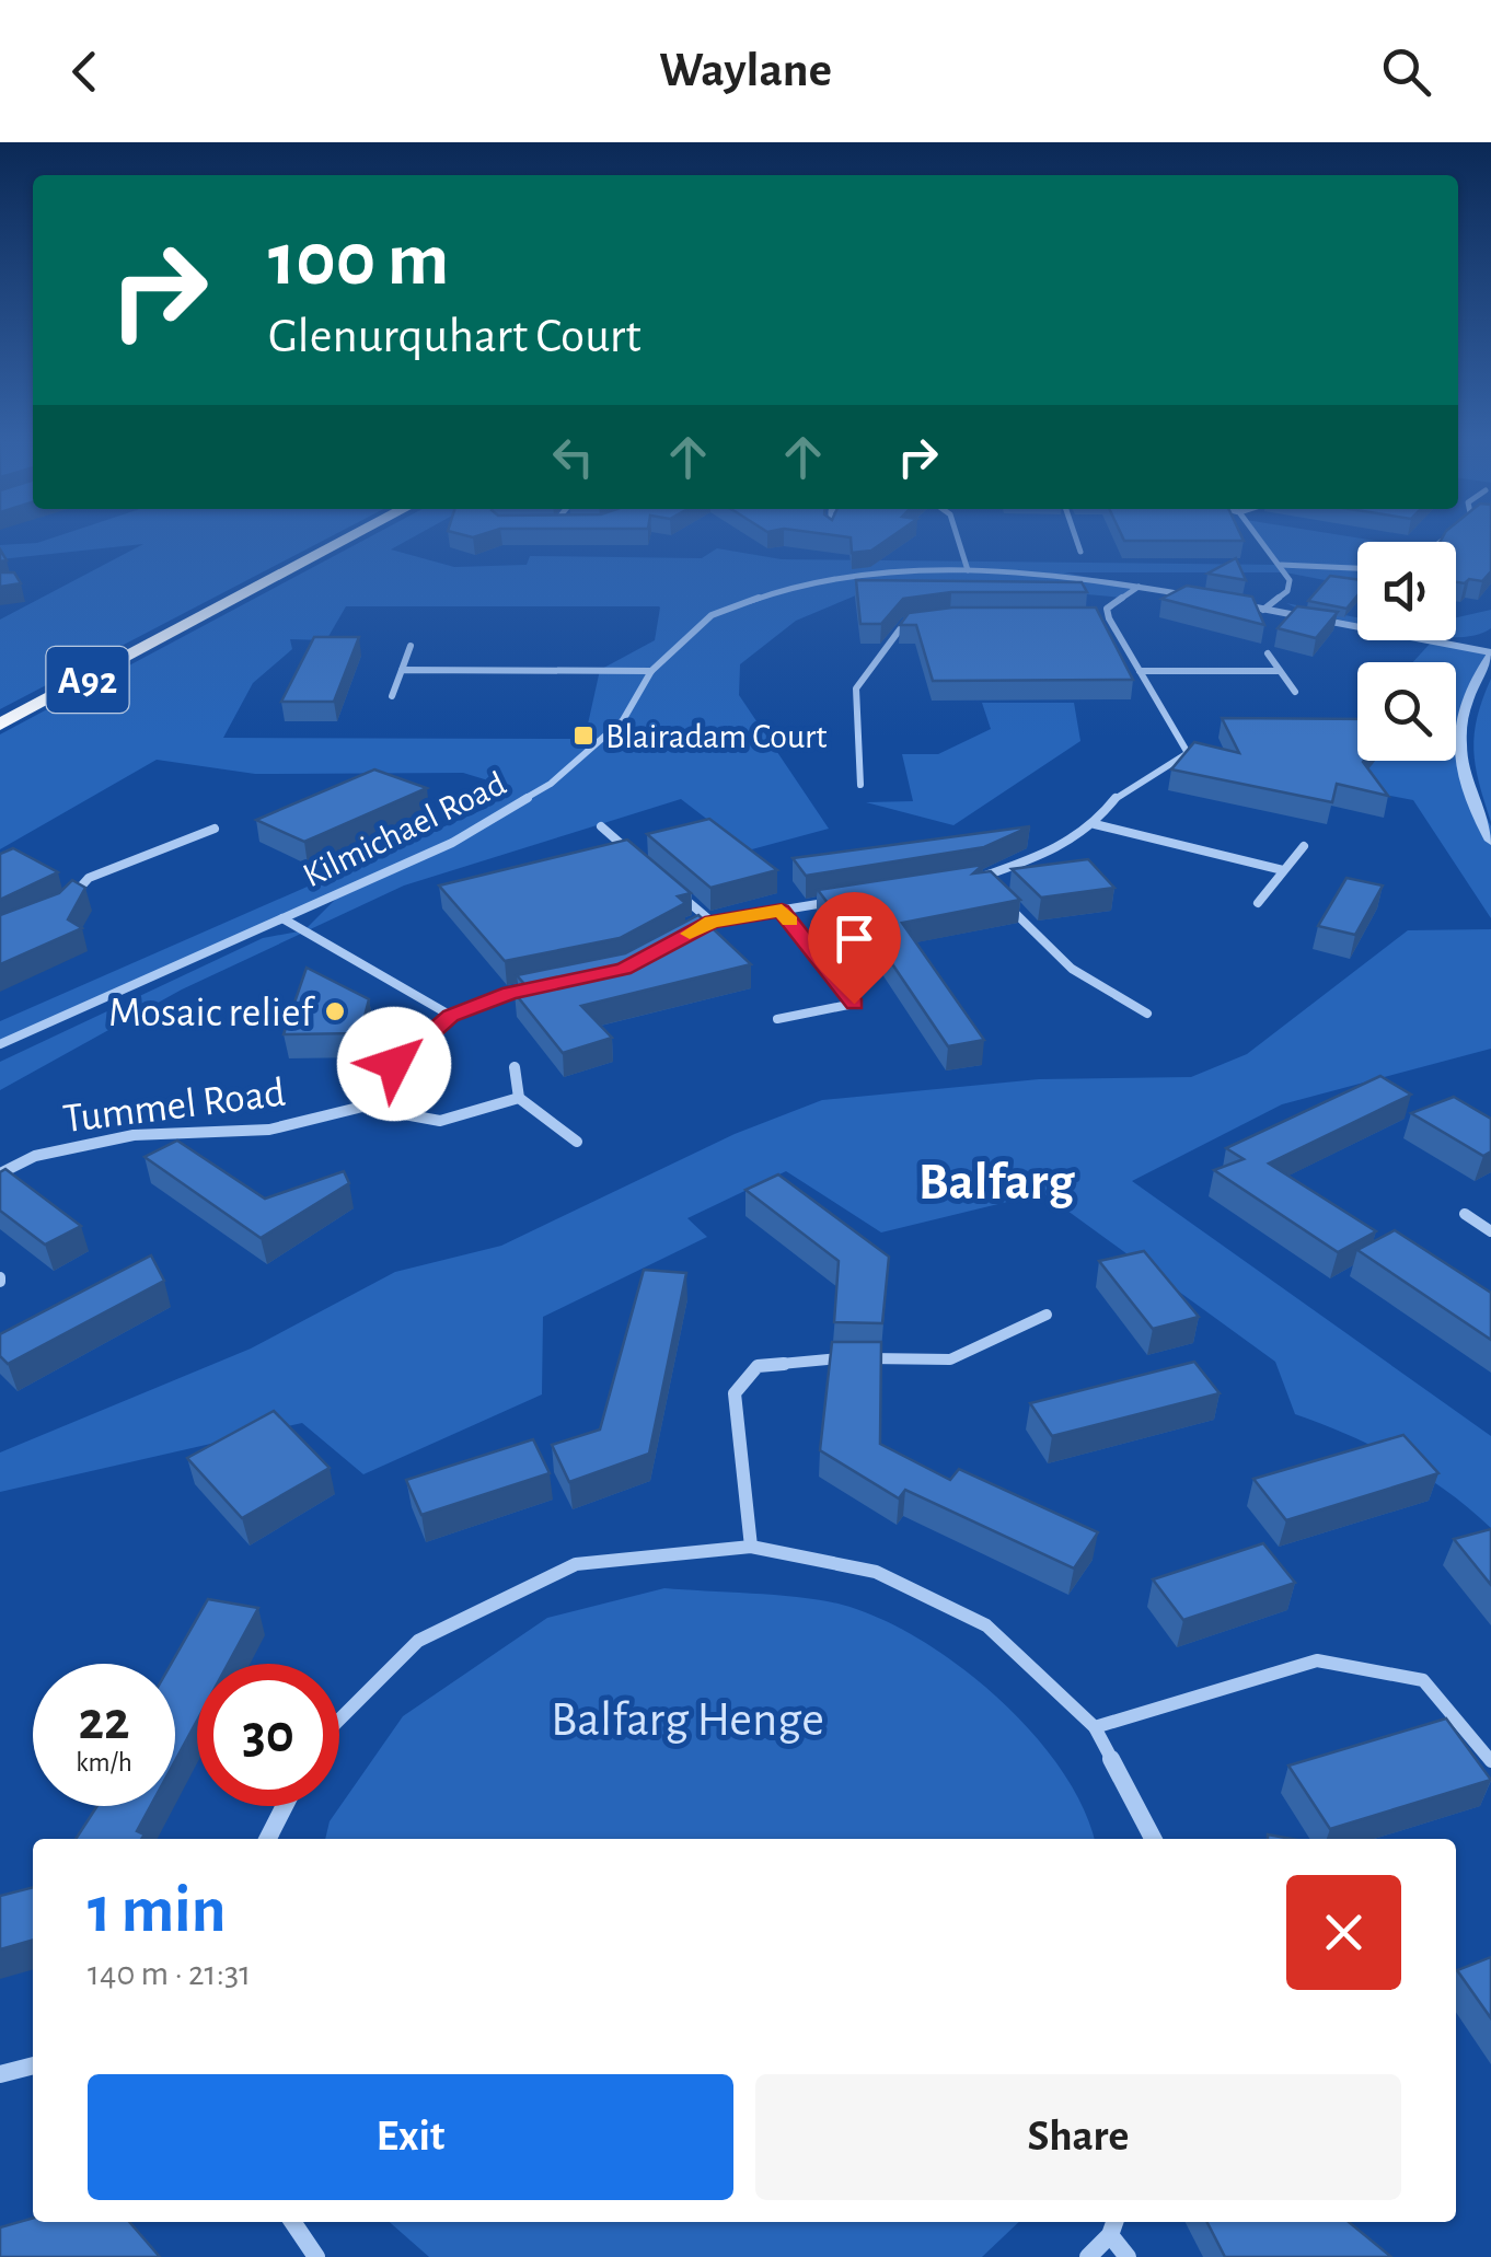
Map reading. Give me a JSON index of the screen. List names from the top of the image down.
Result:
{
  "streets": {
    "highway": ["A92"],
    "street": ["Kilmichael Road", "Tummel Road"]
  },
  "districts": ["Balfarg"],
  "parks": ["Balfarg Henge"],
  "places": {
    "transit": ["Blairadam Court"],
    "other": ["Mosaic relief"]
  },
  "page": {
    "header": "Waylane",
    "turn": ["100 m", "Glenurquhart Court"],
    "speed": "22 km/h",
    "limit": "30",
    "heading": ["1 min", "140 m · 21:31"],
    "buttons": ["Exit", "Share"]
  }
}
